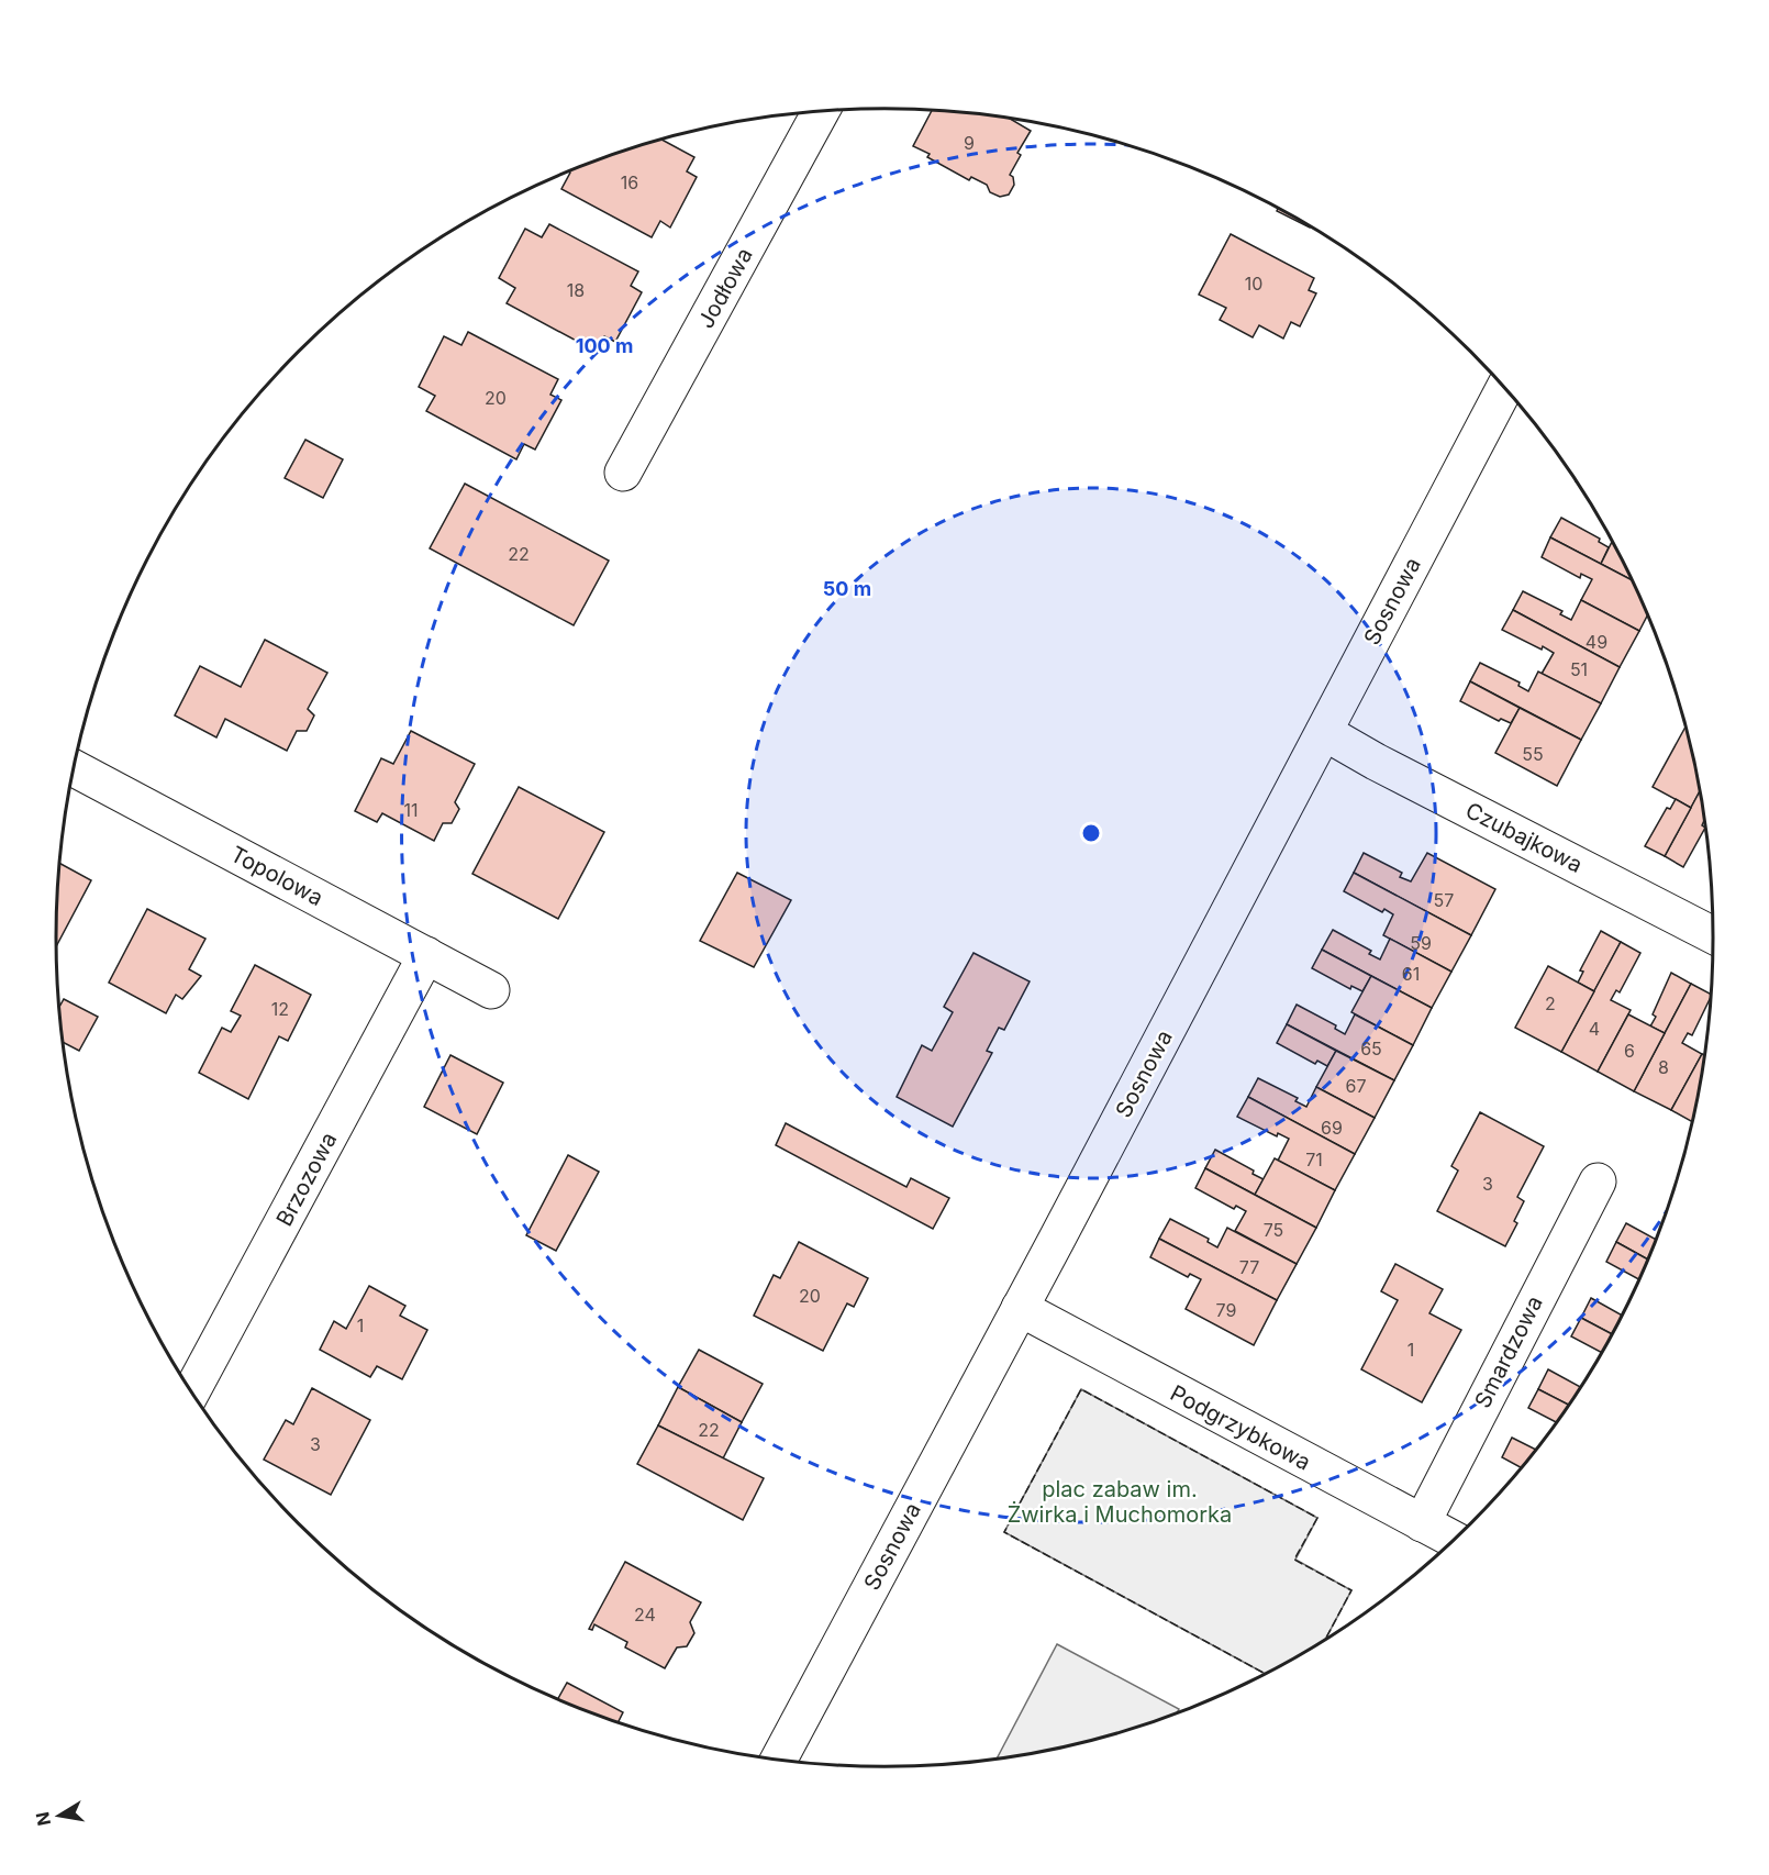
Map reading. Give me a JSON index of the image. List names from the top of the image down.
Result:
{
  "streets": {
    "street": [
      "Jodłowa",
      "Sosnowa",
      "Czubajkowa",
      "Topolowa",
      "Brzozowa",
      "Smardzowa",
      "Podgrzybkowa"
    ]
  },
  "crossings": [
    ["Sosnowa", "Czubajkowa"],
    ["Sosnowa", "Podgrzybkowa"],
    ["Topolowa", "Brzozowa"],
    ["Smardzowa", "Podgrzybkowa"]
  ],
  "parks": ["plac zabaw im. Żwirka i Muchomorka"],
  "house_numbers": [
    "9",
    "16",
    "10",
    "18",
    "20",
    "22",
    "49",
    "51",
    "55",
    "11",
    "57",
    "59",
    "61",
    "2",
    "12",
    "4",
    "65",
    "6",
    "8",
    "67",
    "69",
    "71",
    "3",
    "75",
    "77",
    "20",
    "79",
    "1",
    "1",
    "22",
    "3",
    "24"
  ],
  "north": "left",
  "rings": ["100 m", "50 m"]
}
